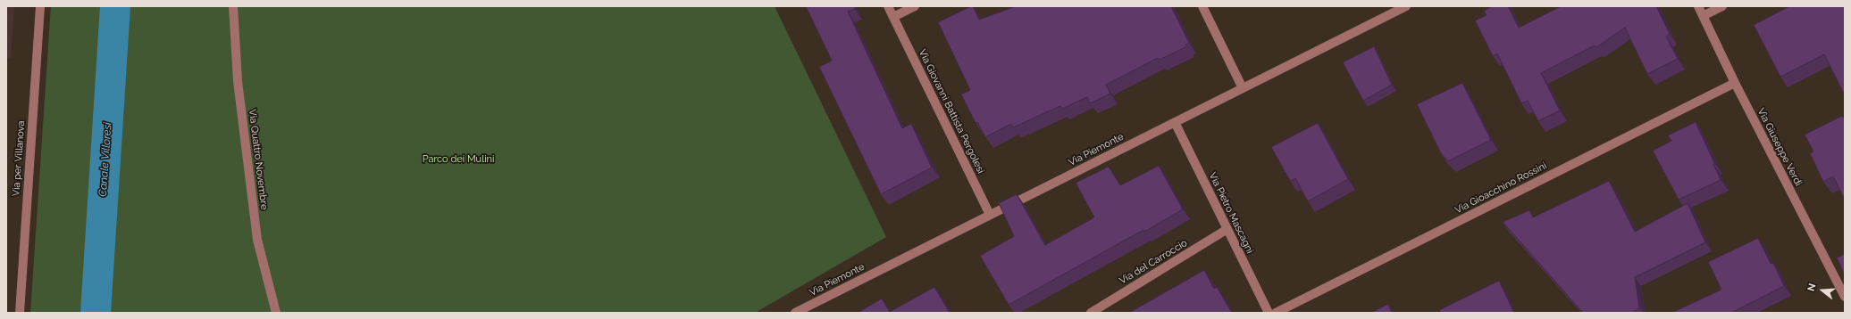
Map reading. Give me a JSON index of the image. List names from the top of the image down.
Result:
{
  "streets": {
    "street": [
      "Via Giovanni Battista Pergolesi",
      "Via Giuseppe Verdi",
      "Via Piemonte",
      "Via per Villanova",
      "Via Quattro Novembre",
      "Via Gioacchino Rossini",
      "Via Pietro Mascagni",
      "Via del Carroccio"
    ]
  },
  "crossings": [
    ["Via Giovanni Battista Pergolesi", "Via Piemonte"],
    ["Via Giuseppe Verdi", "Via Gioacchino Rossini"],
    ["Via Piemonte", "Via Pietro Mascagni"],
    ["Via Pietro Mascagni", "Via del Carroccio"]
  ],
  "water": ["Canale Villoresi"],
  "parks": ["Parco dei Mulini"],
  "north": "left"
}
